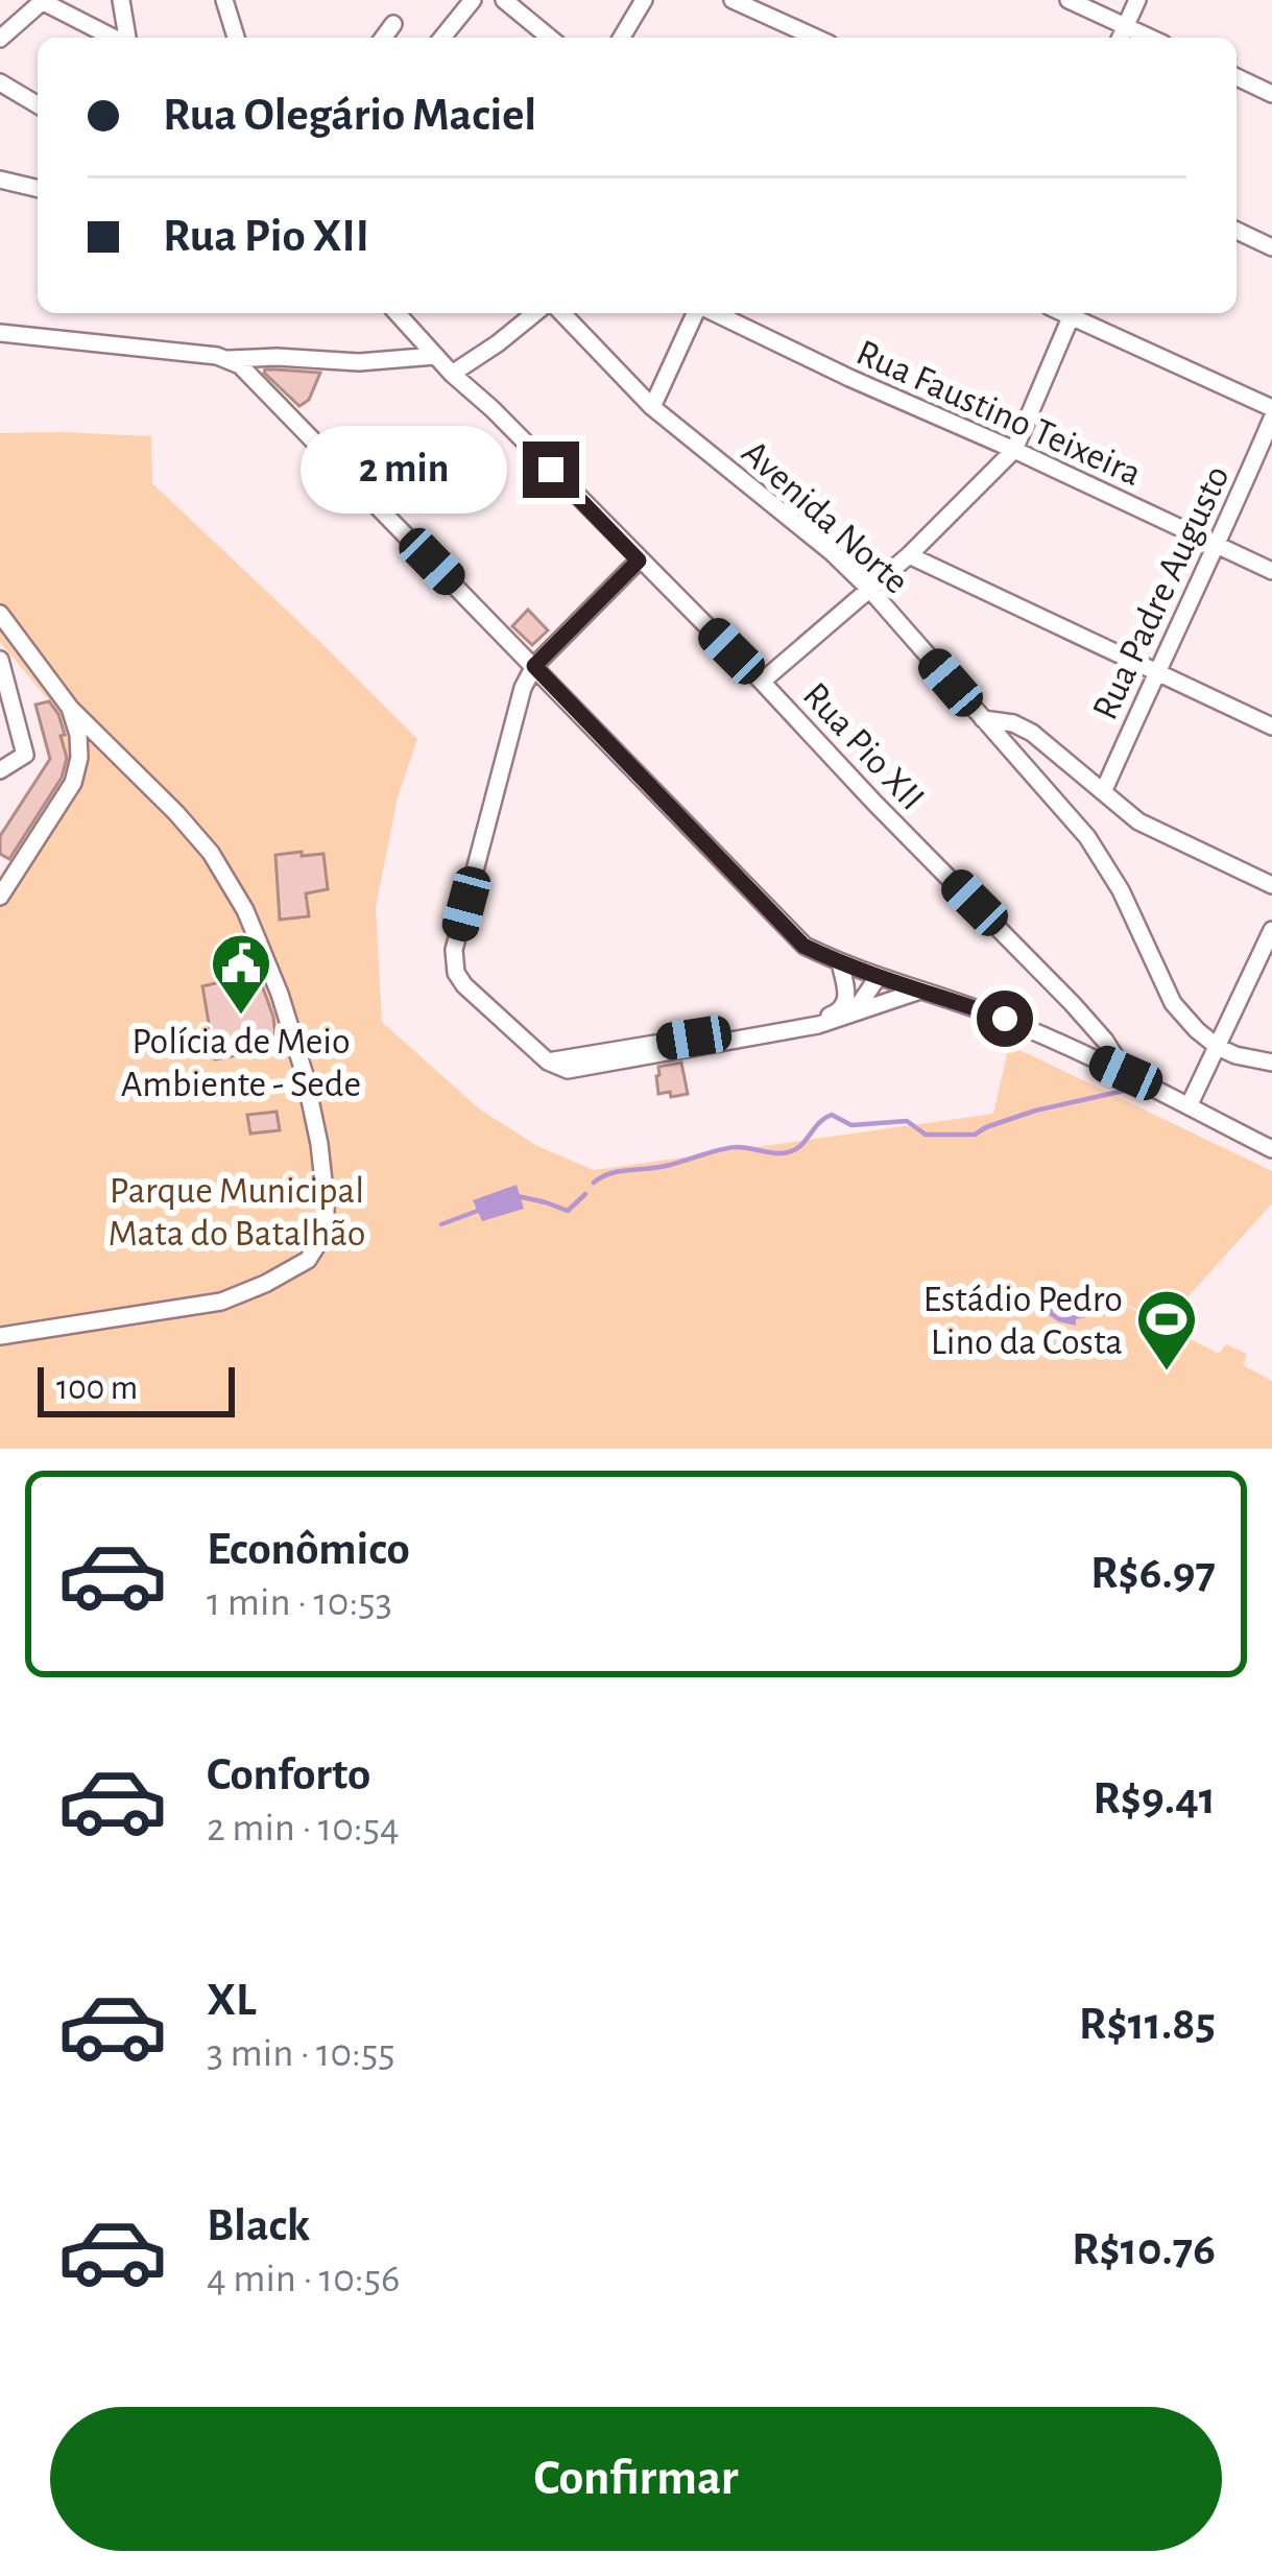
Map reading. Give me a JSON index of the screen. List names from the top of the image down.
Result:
{
  "streets": {
    "street": [
      "Rua Faustino Teixeira",
      "Avenida Norte",
      "Rua Padre Augusto",
      "Rua Pio XII"
    ]
  },
  "crossings": [
    ["Rua Faustino Teixeira", "Rua Padre Augusto"]
  ],
  "parks": ["Parque Municipal Mata do Batalhão"],
  "places": {
    "public building": ["Polícia de Meio Ambiente - Sede"],
    "sports": ["Estádio Pedro Lino da Costa"]
  },
  "scale_bar": "100 m",
  "page": {
    "banner": ["Rua Olegário Maciel", "Rua Pio XII"],
    "bubble": "2 min",
    "scale": "100 m",
    "list": [
      {
        "name": "Econômico",
        "note": "1 min · 10:53",
        "value": "R$6.97"
      },
      {
        "name": "Conforto",
        "note": "2 min · 10:54",
        "value": "R$9.41"
      },
      {
        "name": "XL",
        "note": "3 min · 10:55",
        "value": "R$11.85"
      },
      {
        "name": "Black",
        "note": "4 min · 10:56",
        "value": "R$10.76"
      }
    ],
    "buttons": "Confirmar"
  }
}
